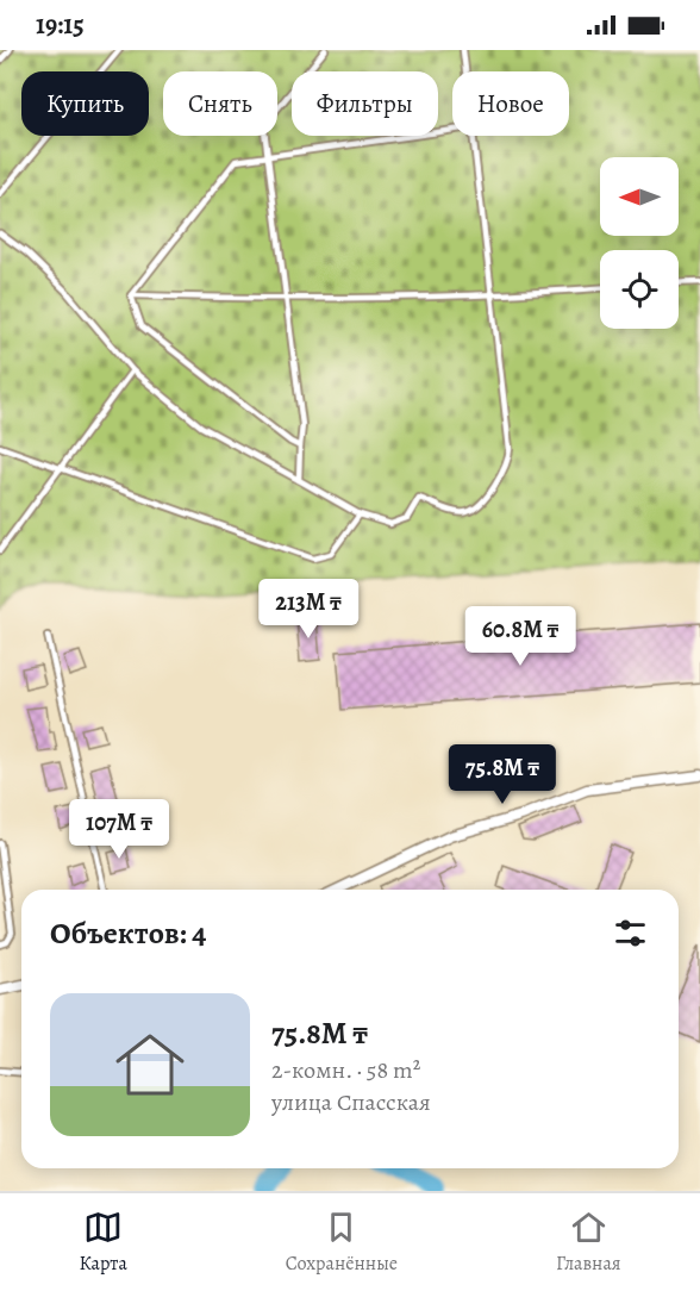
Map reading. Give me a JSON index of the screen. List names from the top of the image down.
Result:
{
  "north": "left",
  "page": {
    "status": "19:15",
    "chip": [
      "Купить",
      "Снять",
      "Фильтры",
      "Новое"
    ],
    "price": [
      "213M ₸",
      "60.8M ₸",
      "75.8M ₸",
      "107M ₸"
    ],
    "heading": "Объектов: 4",
    "list": [
      {
        "name": "75.8M ₸",
        "note": "2-комн. · 58 m² · улица Спасская"
      }
    ],
    "tabs": ["Карта", "Сохранённые", "Главная"]
  }
}
